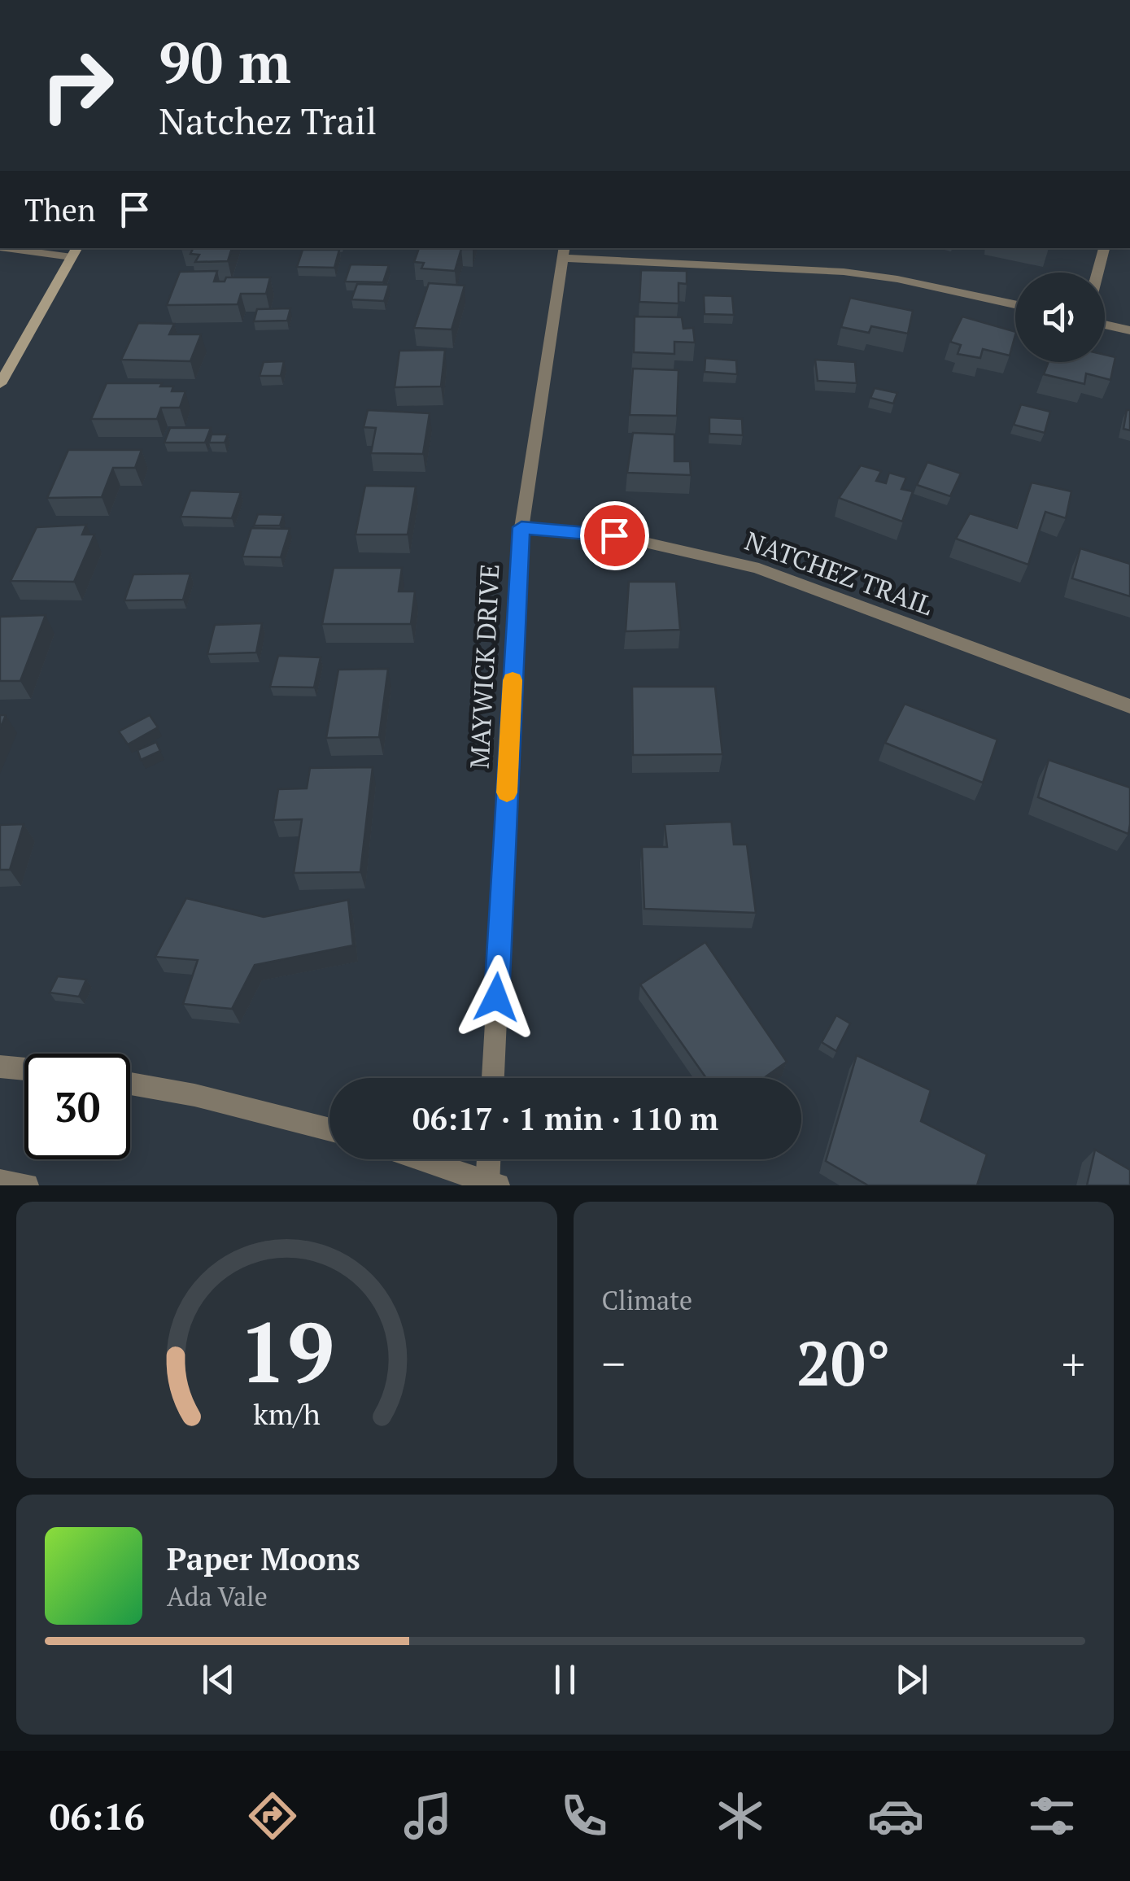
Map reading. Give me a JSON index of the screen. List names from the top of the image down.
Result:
{
  "streets": {
    "street": ["NATCHEZ TRAIL", "MAYWICK DRIVE"]
  },
  "crossings": [
    ["NATCHEZ TRAIL", "MAYWICK DRIVE"]
  ],
  "page": {
    "turn": ["90 m", "Natchez Trail"],
    "then": "Then",
    "limit": "30",
    "trip": "06:17 · 1 min · 110 m",
    "tile": "Climate",
    "heat": ["−", "20°", "+"],
    "song": ["Paper Moons", "Ada Vale"],
    "tabs": "06:16",
    "gauge": ["19", "km/h"]
  }
}
